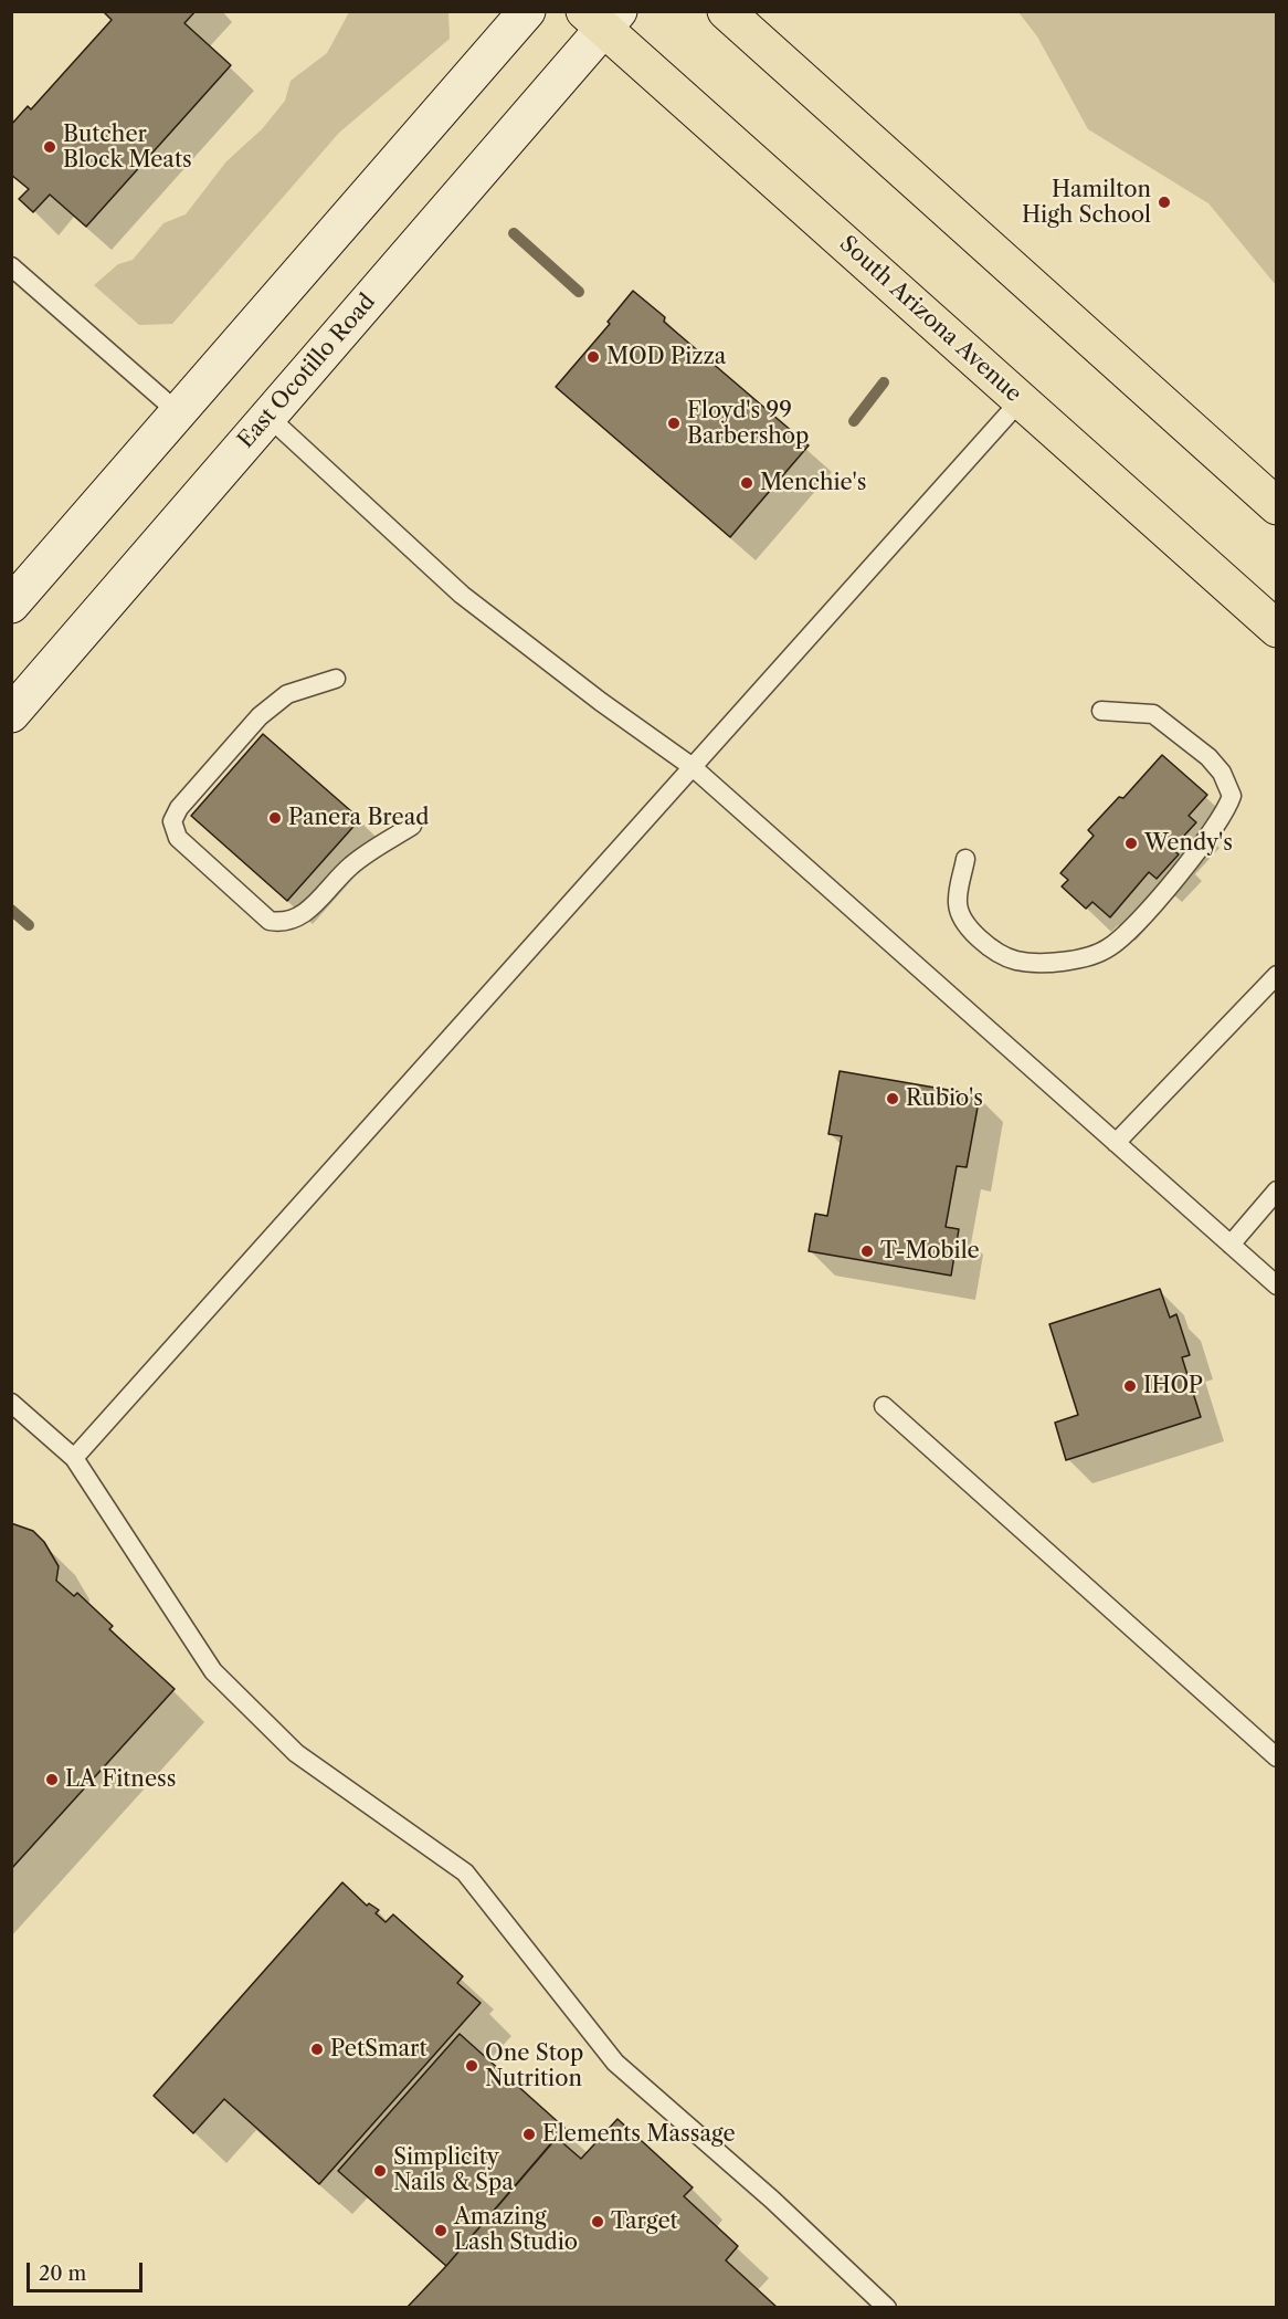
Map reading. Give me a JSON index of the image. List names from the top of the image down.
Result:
{
  "streets": {
    "main road": ["South Arizona Avenue", "East Ocotillo Road"]
  },
  "crossings": [
    ["South Arizona Avenue", "East Ocotillo Road"]
  ],
  "places": [
    "Butcher Block Meats",
    "Hamilton High School",
    "MOD Pizza",
    "Floyd's 99 Barbershop",
    "Menchie's",
    "Panera Bread",
    "Wendy's",
    "Rubio's",
    "T-Mobile",
    "IHOP",
    "LA Fitness",
    "PetSmart",
    "One Stop Nutrition",
    "Elements Massage",
    "Simplicity Nails & Spa",
    "Target",
    "Amazing Lash Studio"
  ],
  "scale_bar": "20 m"
}
